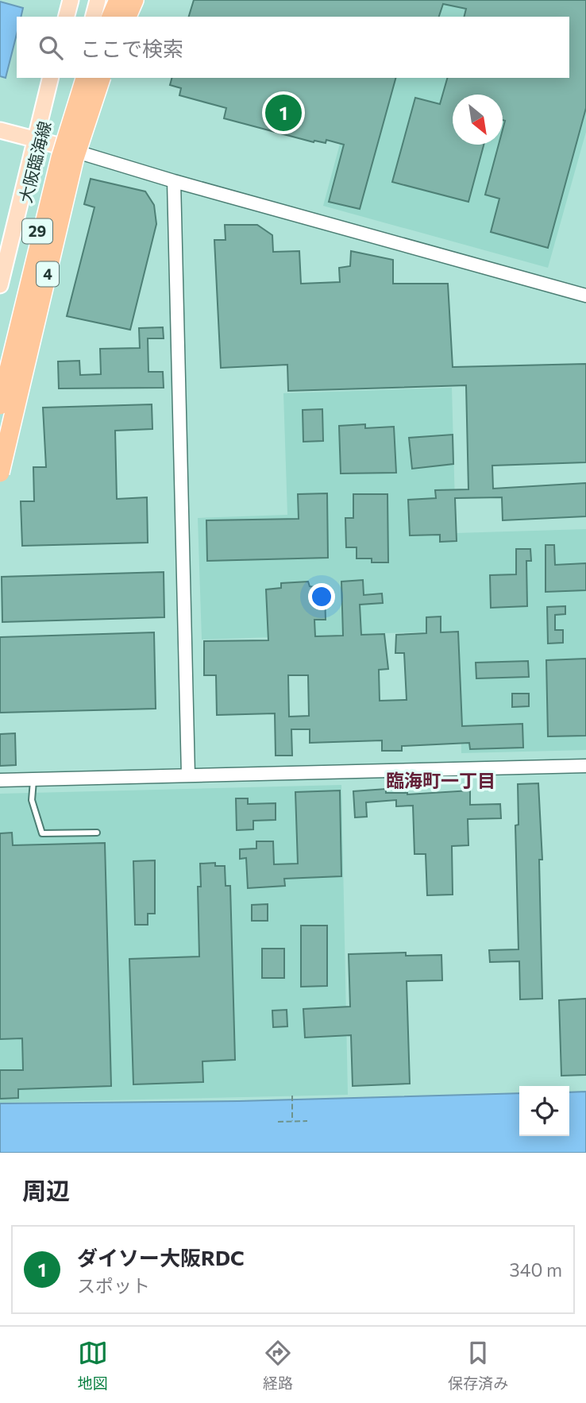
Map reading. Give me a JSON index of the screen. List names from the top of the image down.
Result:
{
  "streets": {
    "highway": ["4"],
    "main road": ["大阪臨海線", "29"]
  },
  "crossings": [
    ["大阪臨海線", "4"]
  ],
  "districts": ["臨海町一丁目"],
  "north": "bottom right",
  "page": {
    "search": "ここで検索",
    "pins": "1",
    "heading": "周辺",
    "list": [
      {
        "mark": "1",
        "name": "ダイソー大阪RDC",
        "note": "スポット",
        "value": "340 m"
      }
    ],
    "nav": ["地図", "経路", "保存済み"]
  }
}
